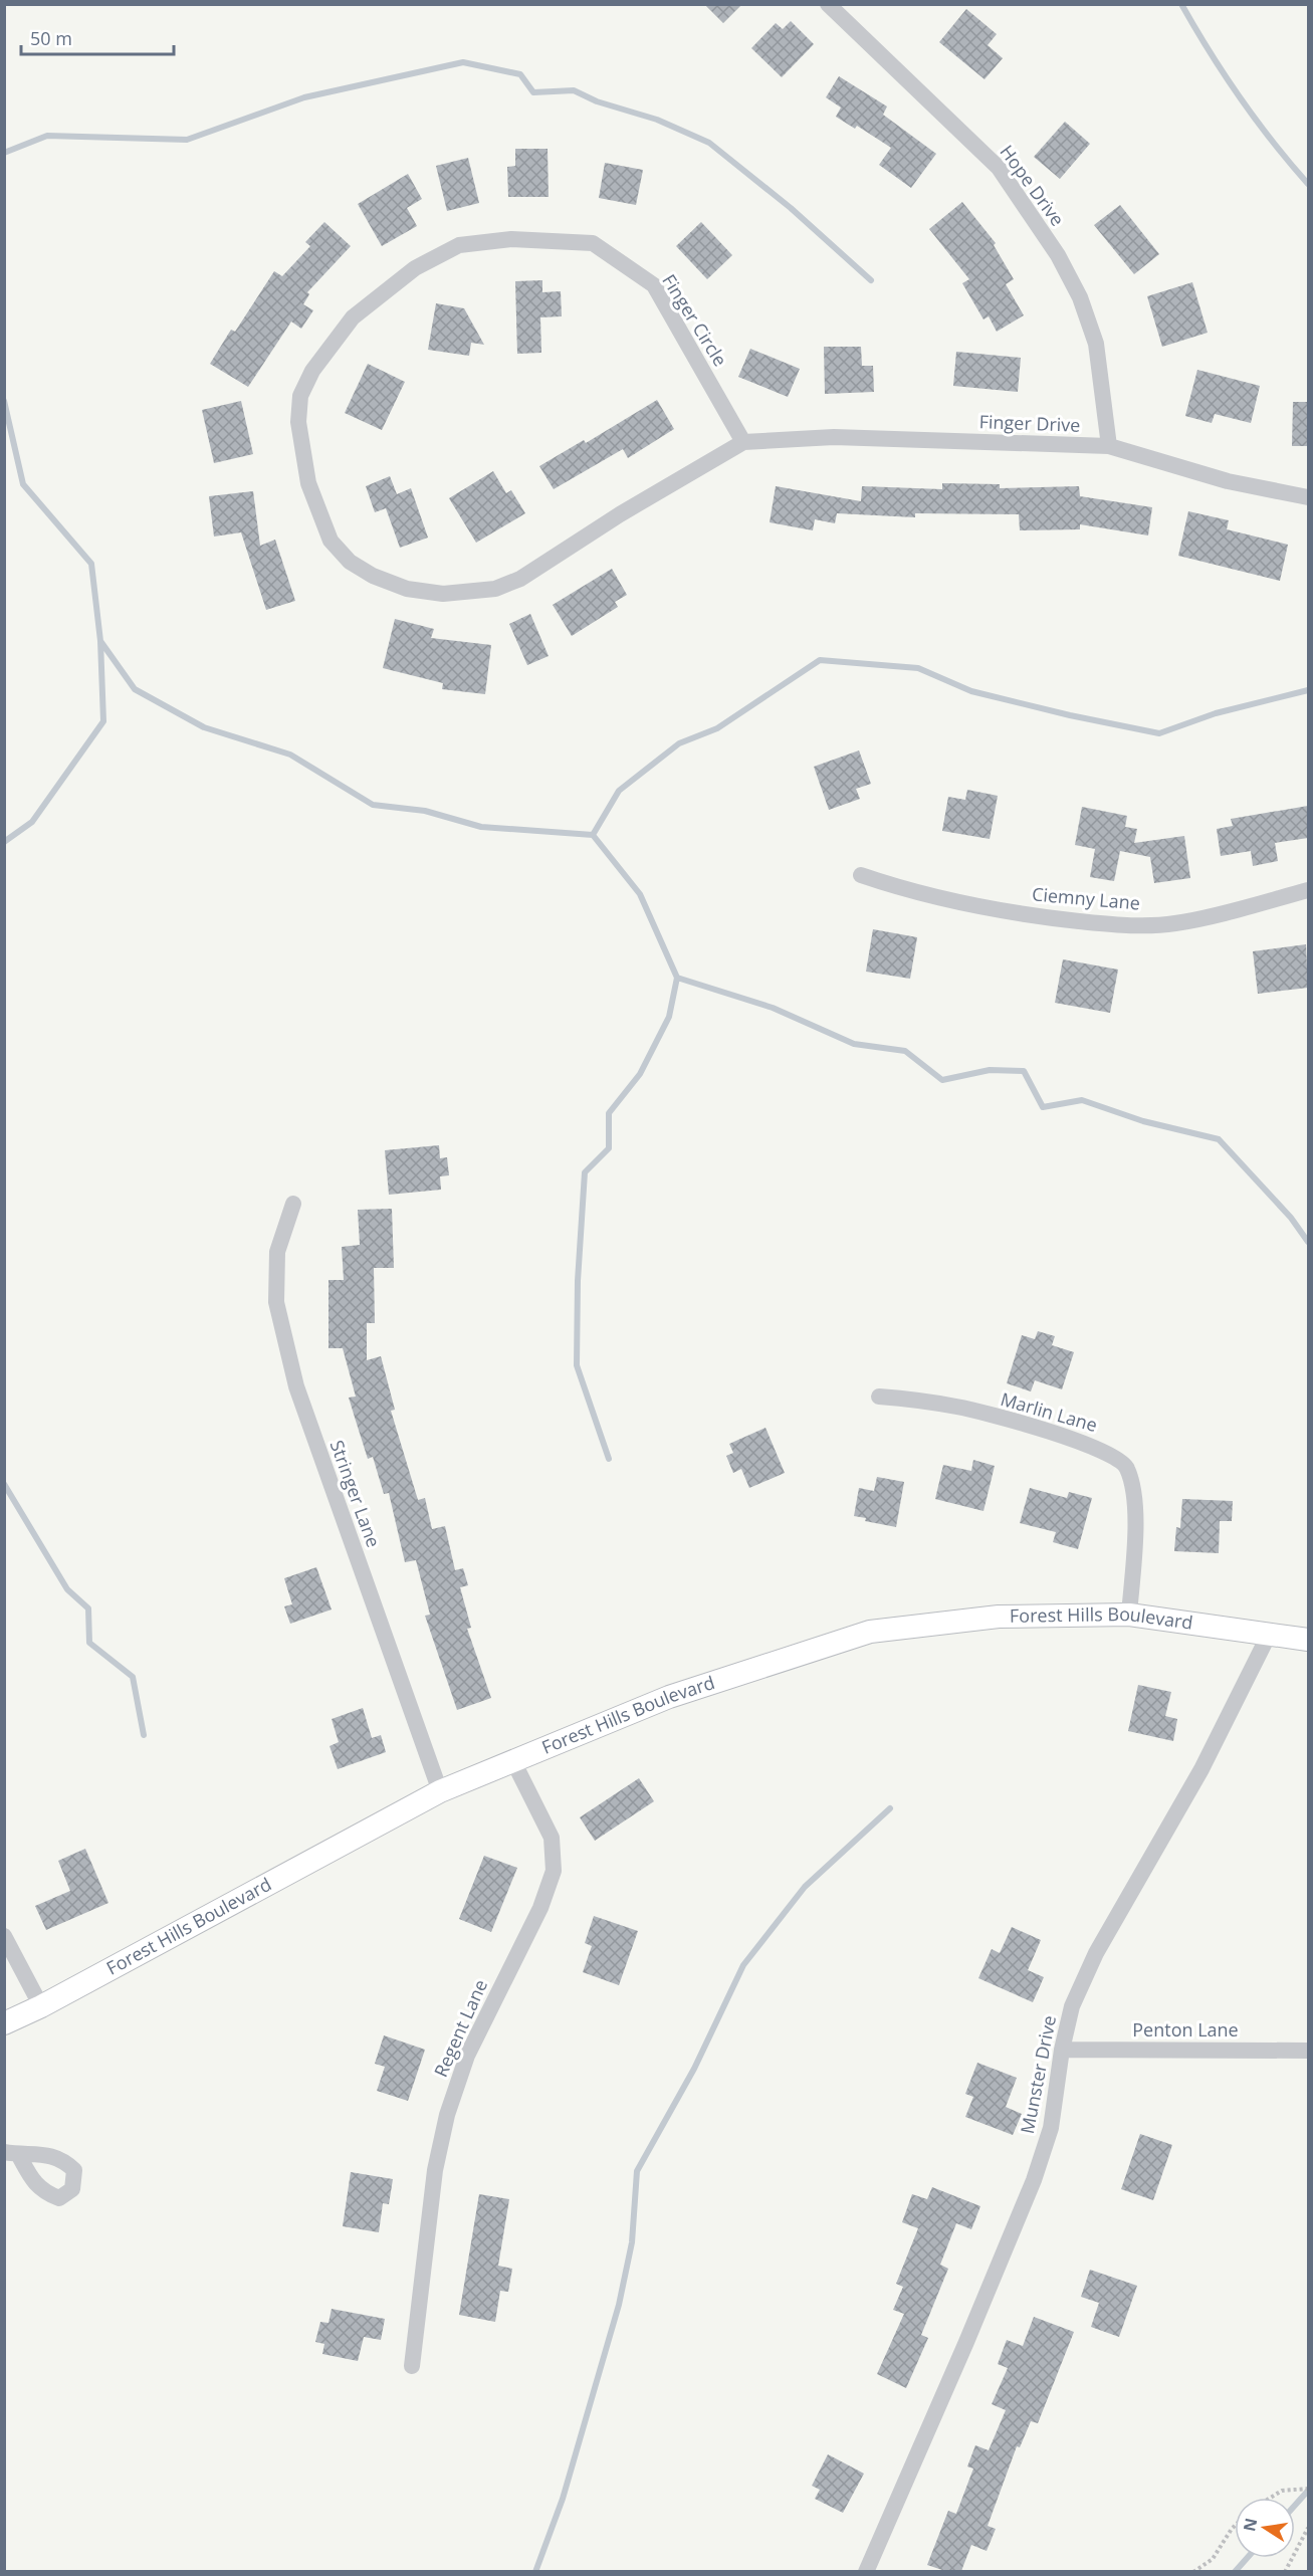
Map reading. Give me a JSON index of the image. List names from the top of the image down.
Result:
{
  "streets": {
    "main road": ["Forest Hills Boulevard"],
    "street": [
      "Hope Drive",
      "Finger Circle",
      "Finger Drive",
      "Ciemny Lane",
      "Marlin Lane",
      "Stringer Lane",
      "Regent Lane",
      "Penton Lane",
      "Munster Drive"
    ]
  },
  "crossings": [
    ["Hope Drive", "Finger Drive"],
    ["Finger Circle", "Finger Drive"],
    ["Marlin Lane", "Forest Hills Boulevard"],
    ["Stringer Lane", "Forest Hills Boulevard"],
    ["Forest Hills Boulevard", "Regent Lane"],
    ["Forest Hills Boulevard", "Munster Drive"],
    ["Penton Lane", "Munster Drive"]
  ],
  "scale_bar": "50 m",
  "north": "left"
}
